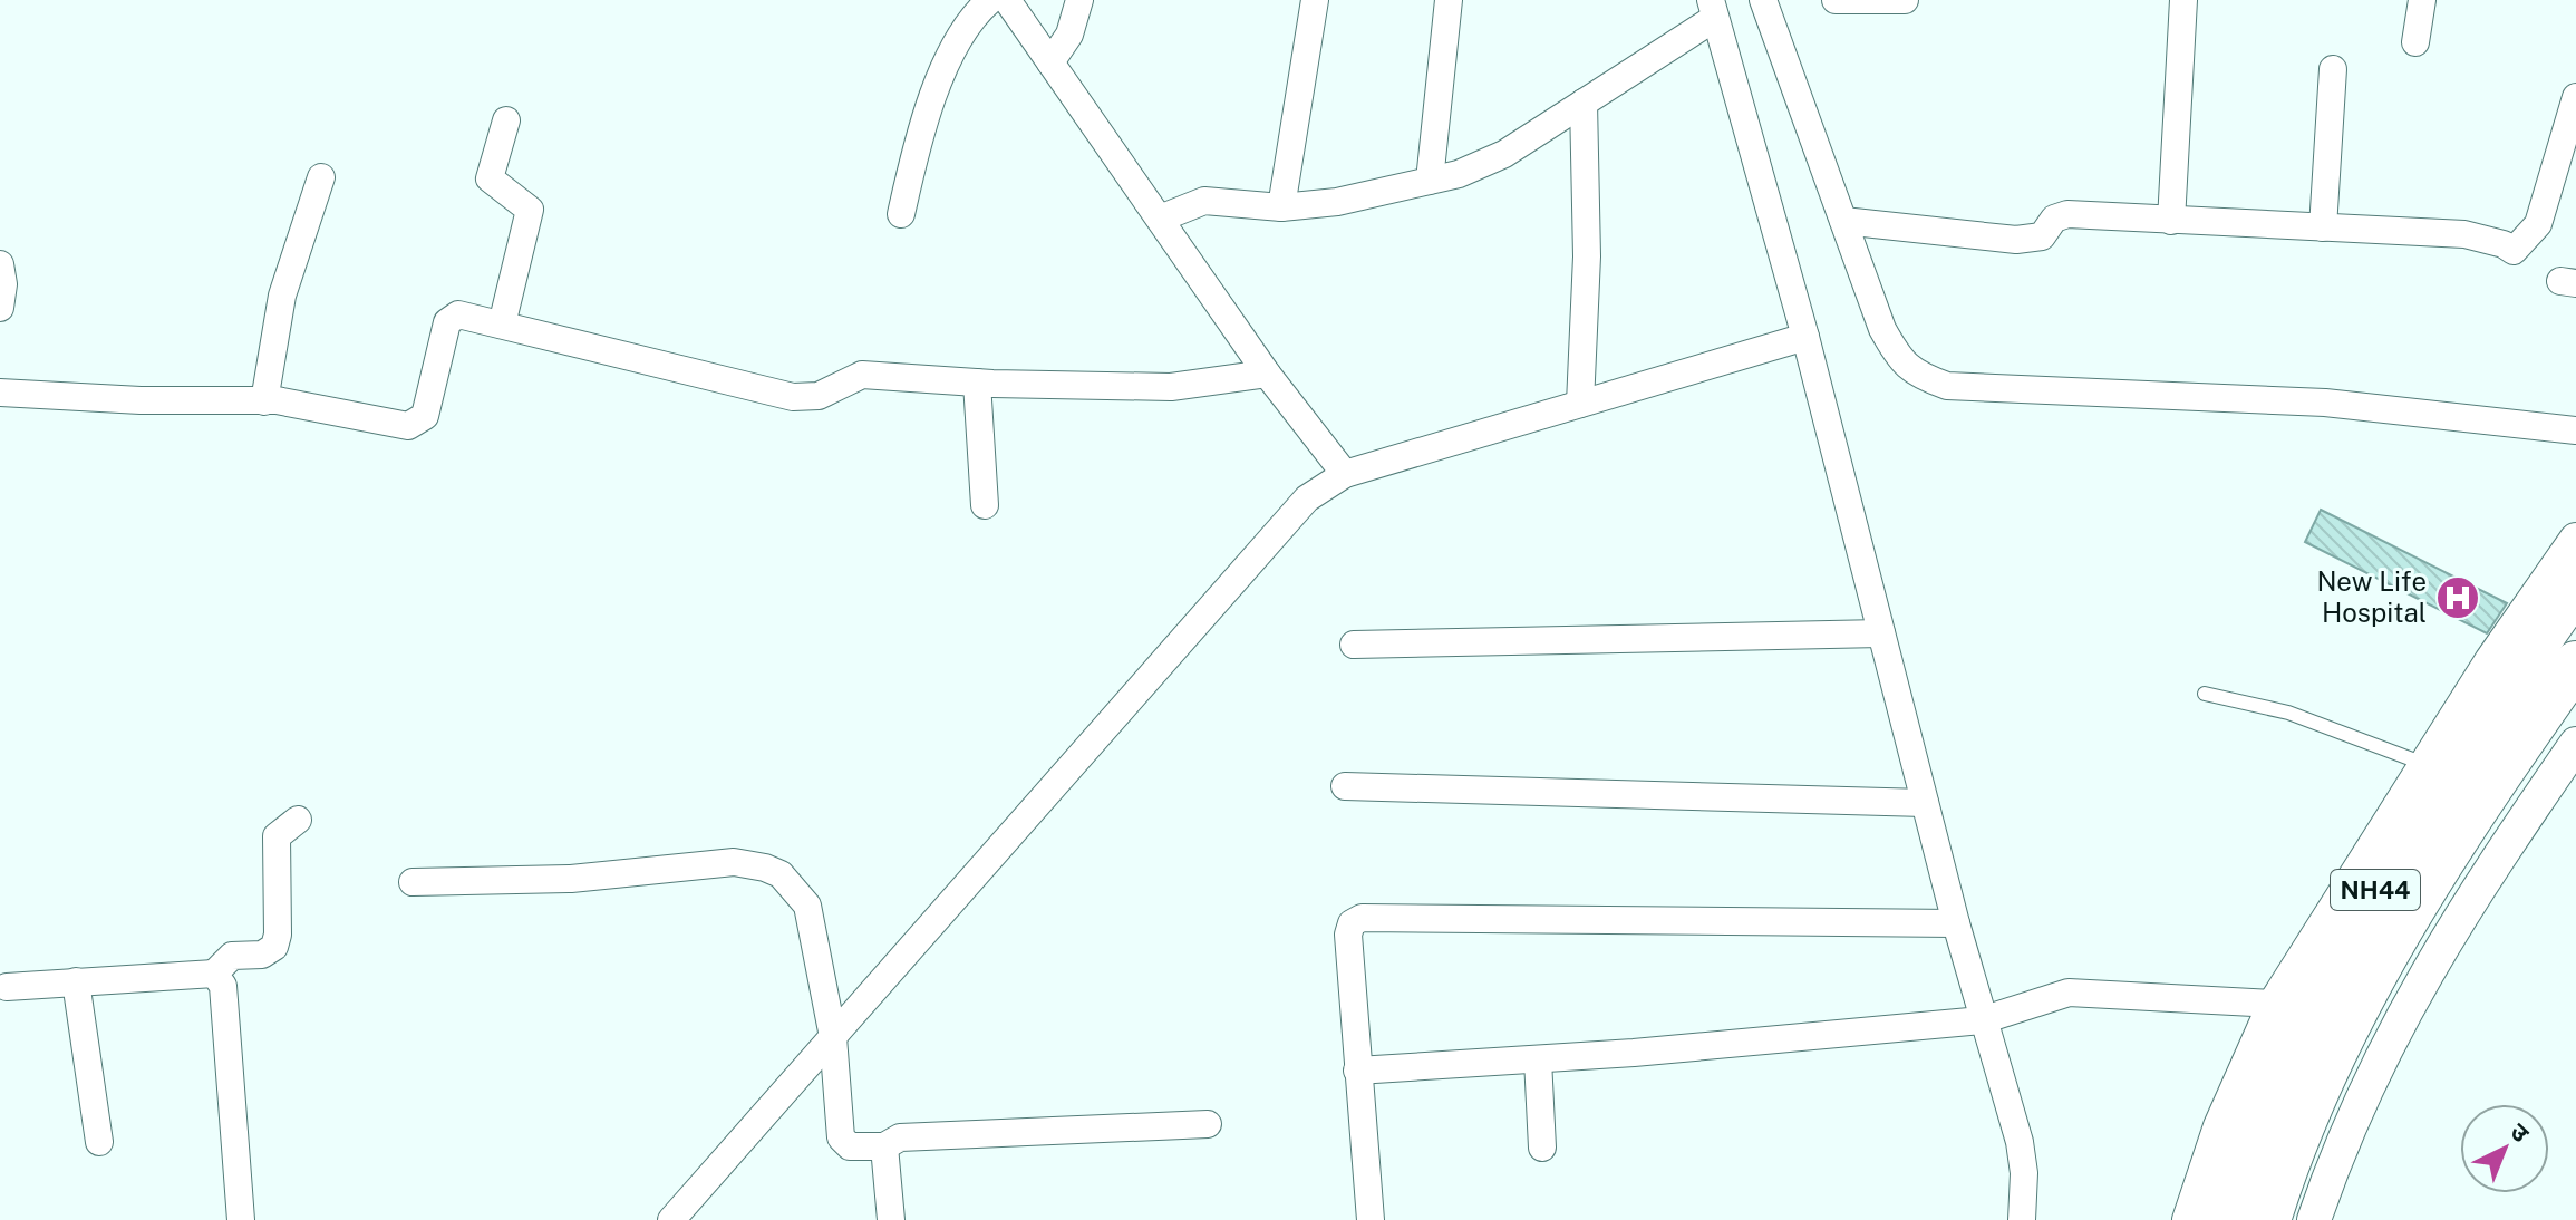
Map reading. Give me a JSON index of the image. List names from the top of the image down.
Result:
{
  "streets": {
    "highway": ["NH44"]
  },
  "places": {
    "hospital": ["New Life Hospital"]
  },
  "north": "top right"
}
